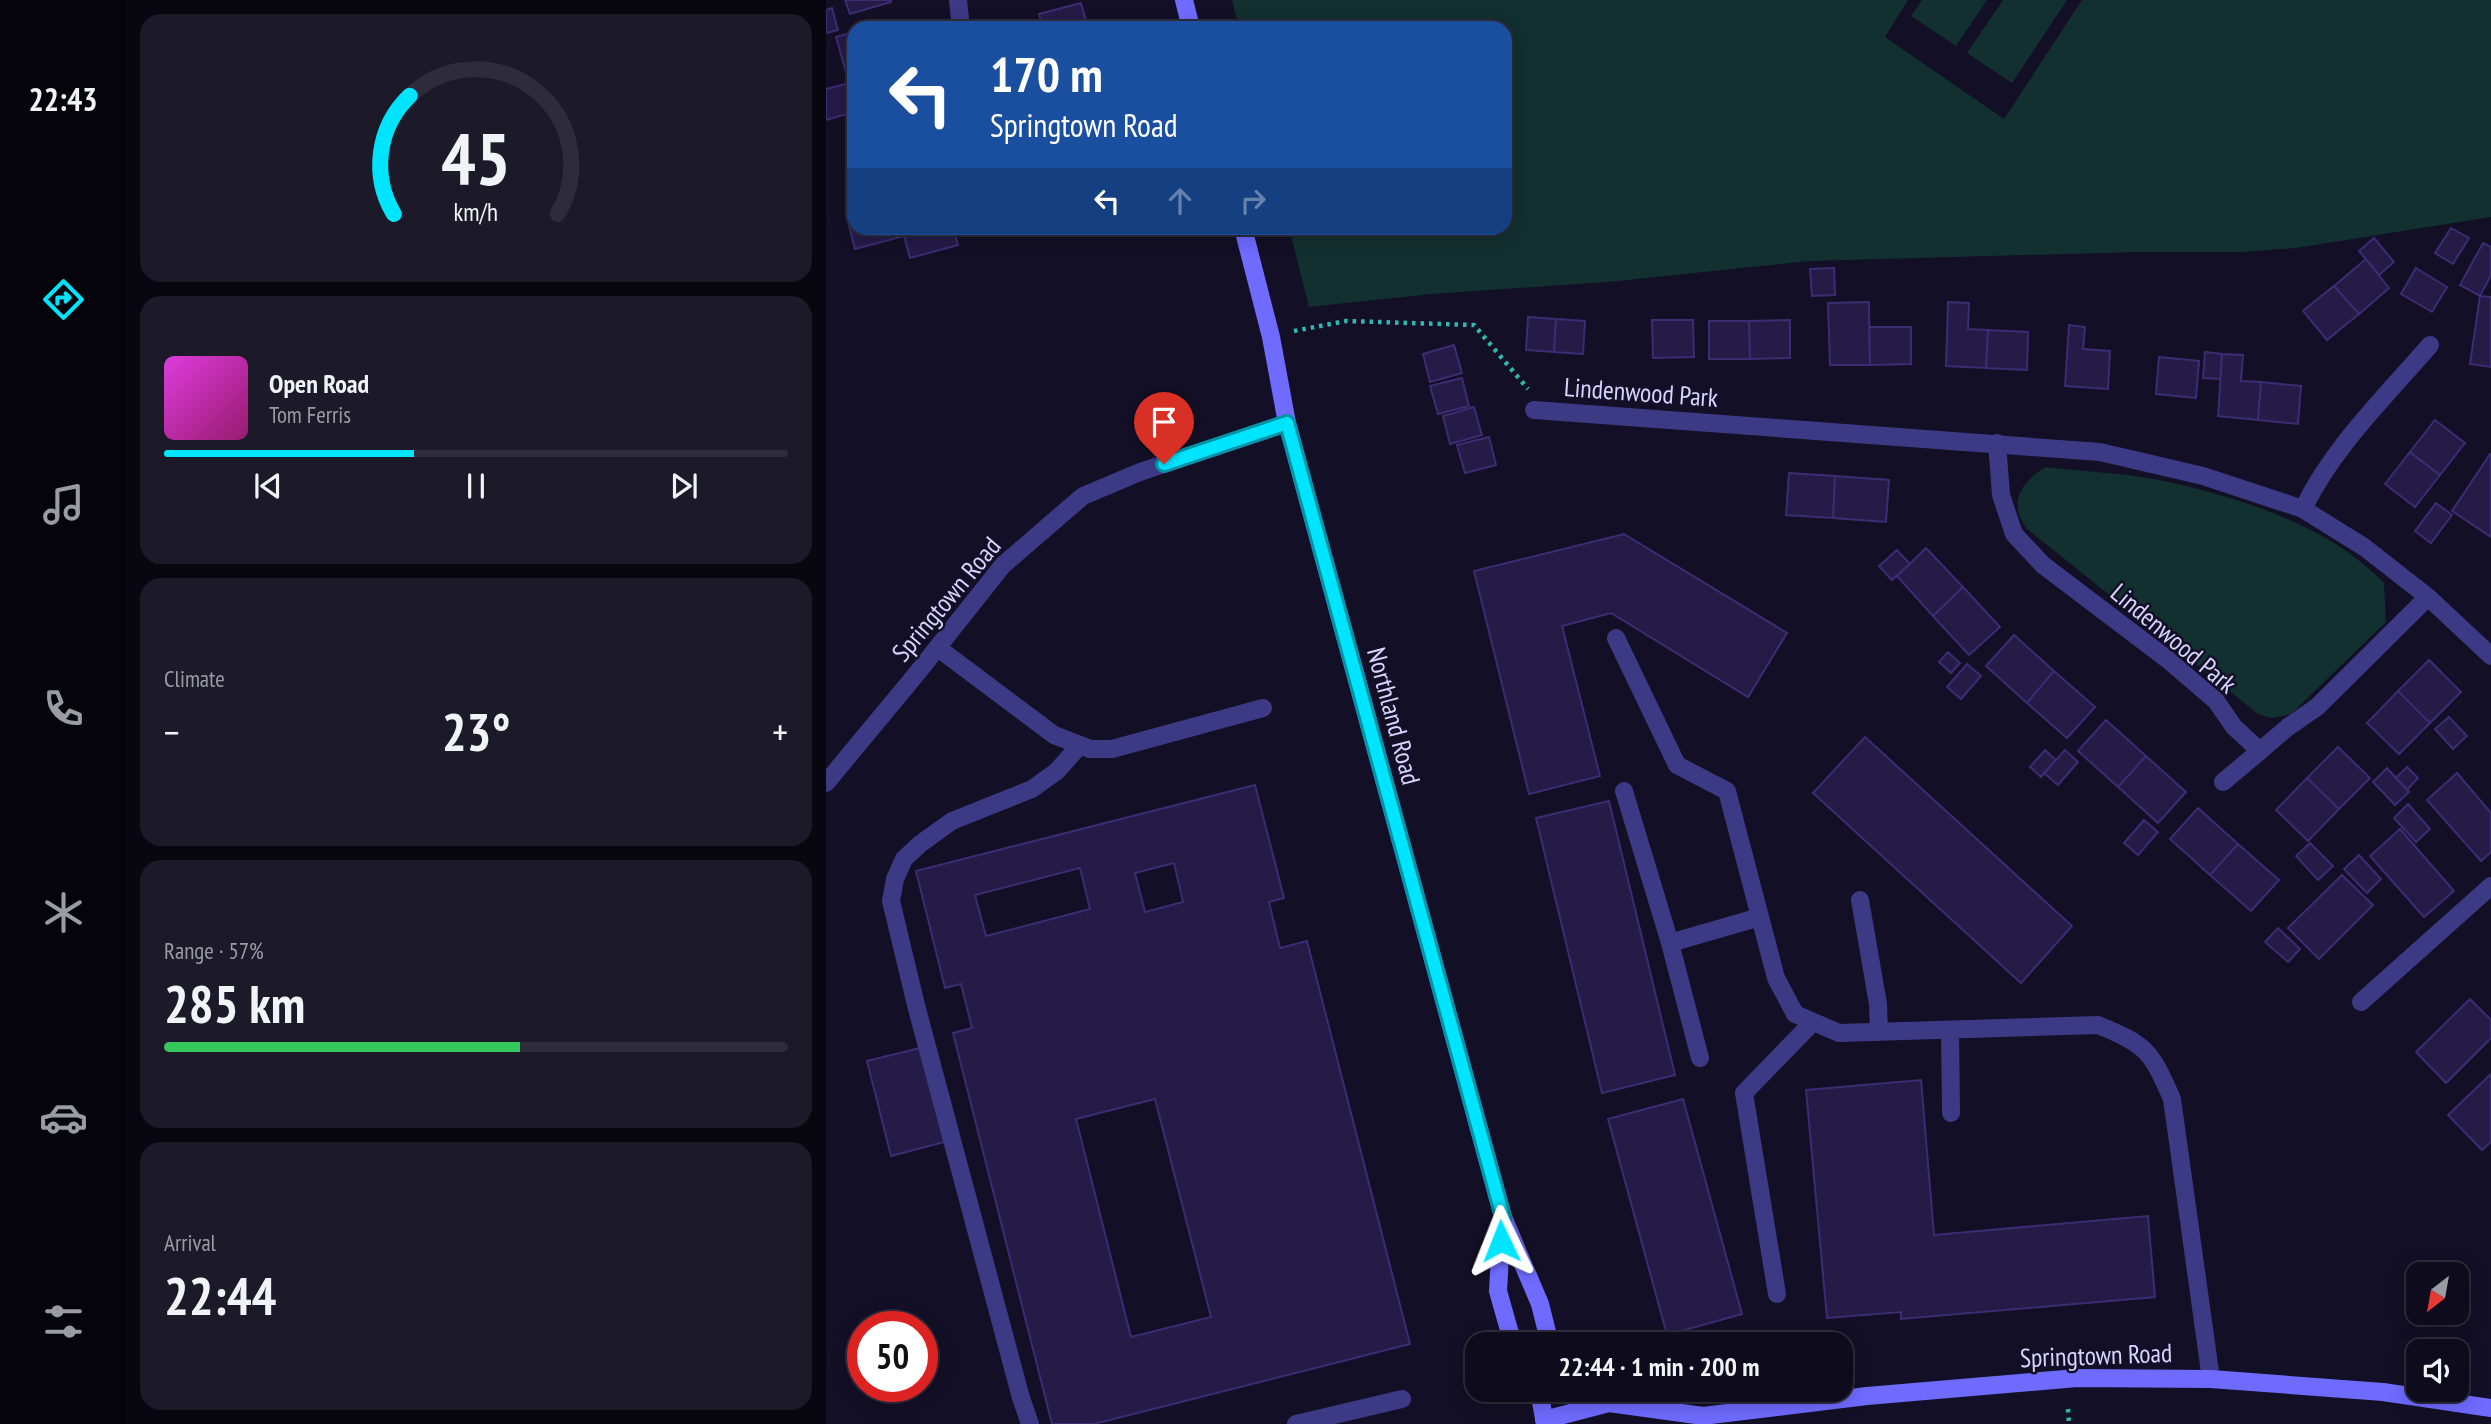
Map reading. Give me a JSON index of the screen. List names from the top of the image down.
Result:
{
  "streets": {
    "main road": ["Springtown Road", "Northland Road"],
    "street": ["Lindenwood Park"]
  },
  "crossings": [
    ["Springtown Road", "Northland Road"]
  ],
  "north": "bottom left",
  "page": {
    "tabs": "22:43",
    "turn": ["170 m", "Springtown Road"],
    "song": ["Open Road", "Tom Ferris"],
    "tile": [
      "Climate",
      ["Range · 57%", "285 km"],
      ["Arrival", "22:44"]
    ],
    "heat": ["−", "23°", "+"],
    "limit": "50",
    "trip": "22:44 · 1 min · 200 m",
    "gauge": ["45", "km/h"]
  }
}
